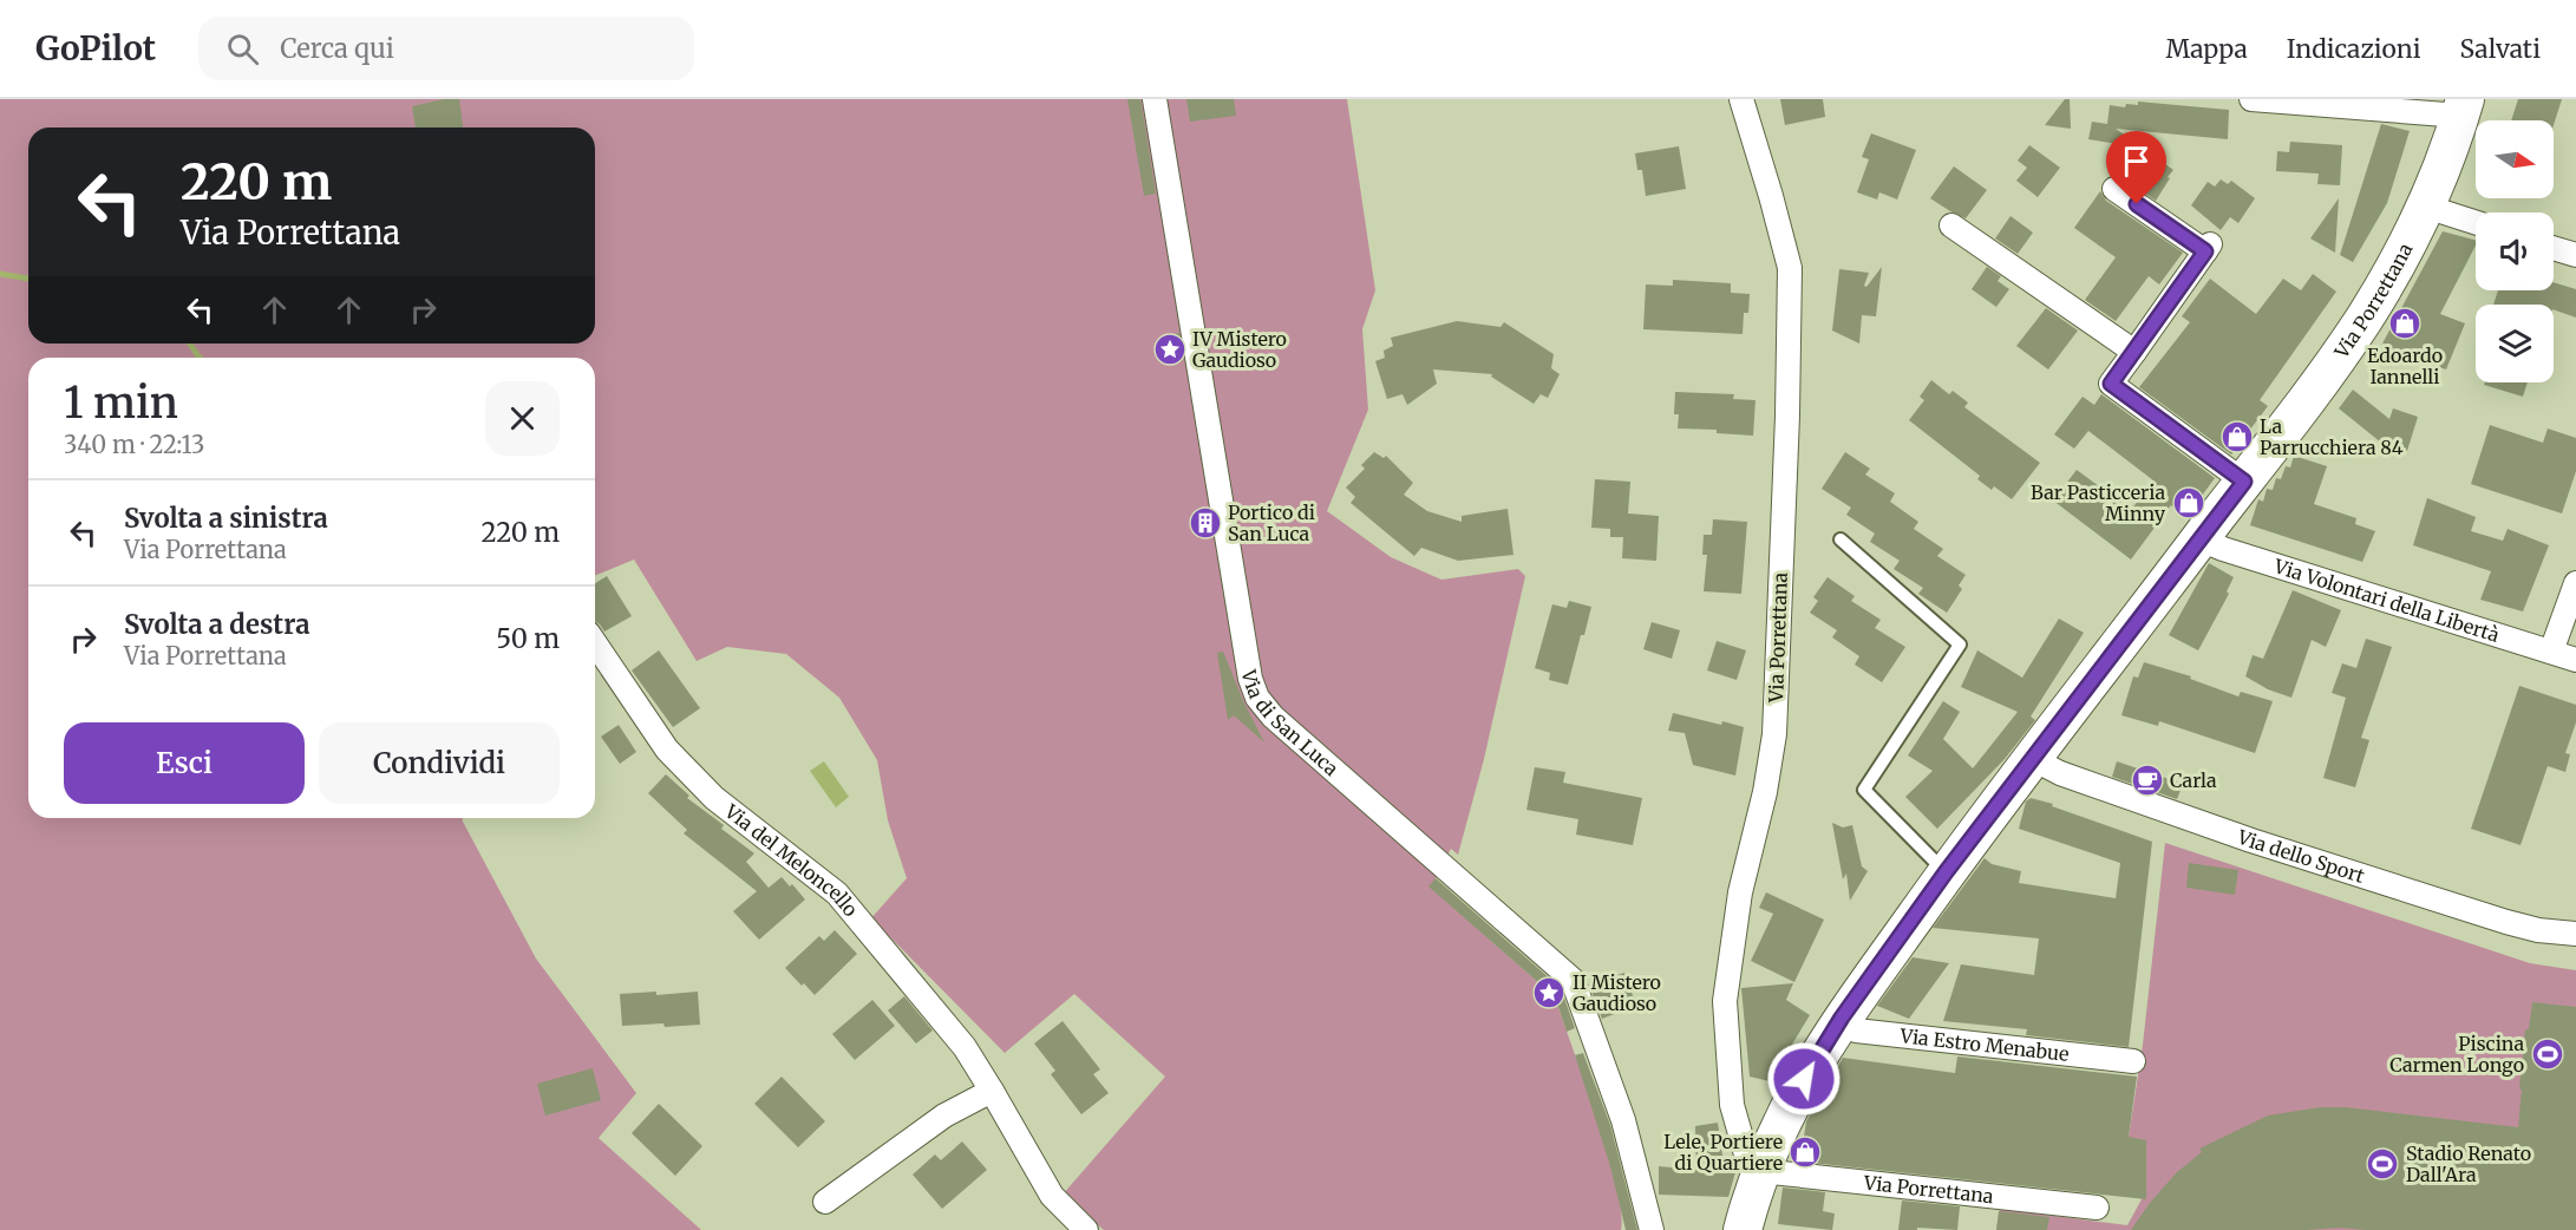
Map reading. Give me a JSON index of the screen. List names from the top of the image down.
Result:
{
  "streets": {
    "main road": ["Via Porrettana"],
    "street": [
      "Via Volontari della Libertà",
      "Via di San Luca",
      "Via dello Sport",
      "Via del Meloncello",
      "Via Estro Menabue"
    ]
  },
  "crossings": [
    ["Via Porrettana", "Via Volontari della Libertà"],
    ["Via Porrettana", "Via dello Sport"],
    ["Via Porrettana", "Via Estro Menabue"]
  ],
  "places": {
    "shop": [
      "Edoardo Iannelli",
      "La Parrucchiera 84",
      "Bar Pasticceria Minny",
      "Lele, Portiere di Quartiere"
    ],
    "place": ["IV Mistero Gaudioso", "II Mistero Gaudioso"],
    "building": ["Portico di San Luca"],
    "cafe": ["Carla"],
    "sports": ["Piscina Carmen Longo", "Stadio Renato Dall'Ara"]
  },
  "north": "right",
  "page": {
    "header": "GoPilot",
    "search": "Cerca qui",
    "nav": ["Mappa", "Indicazioni", "Salvati"],
    "turn": ["220 m", "Via Porrettana"],
    "heading": ["1 min", "340 m · 22:13"],
    "list": [
      {
        "name": "Svolta a sinistra",
        "note": "Via Porrettana",
        "value": "220 m"
      },
      {
        "name": "Svolta a destra",
        "note": "Via Porrettana",
        "value": "50 m"
      }
    ],
    "buttons": ["Esci", "Condividi"]
  }
}
